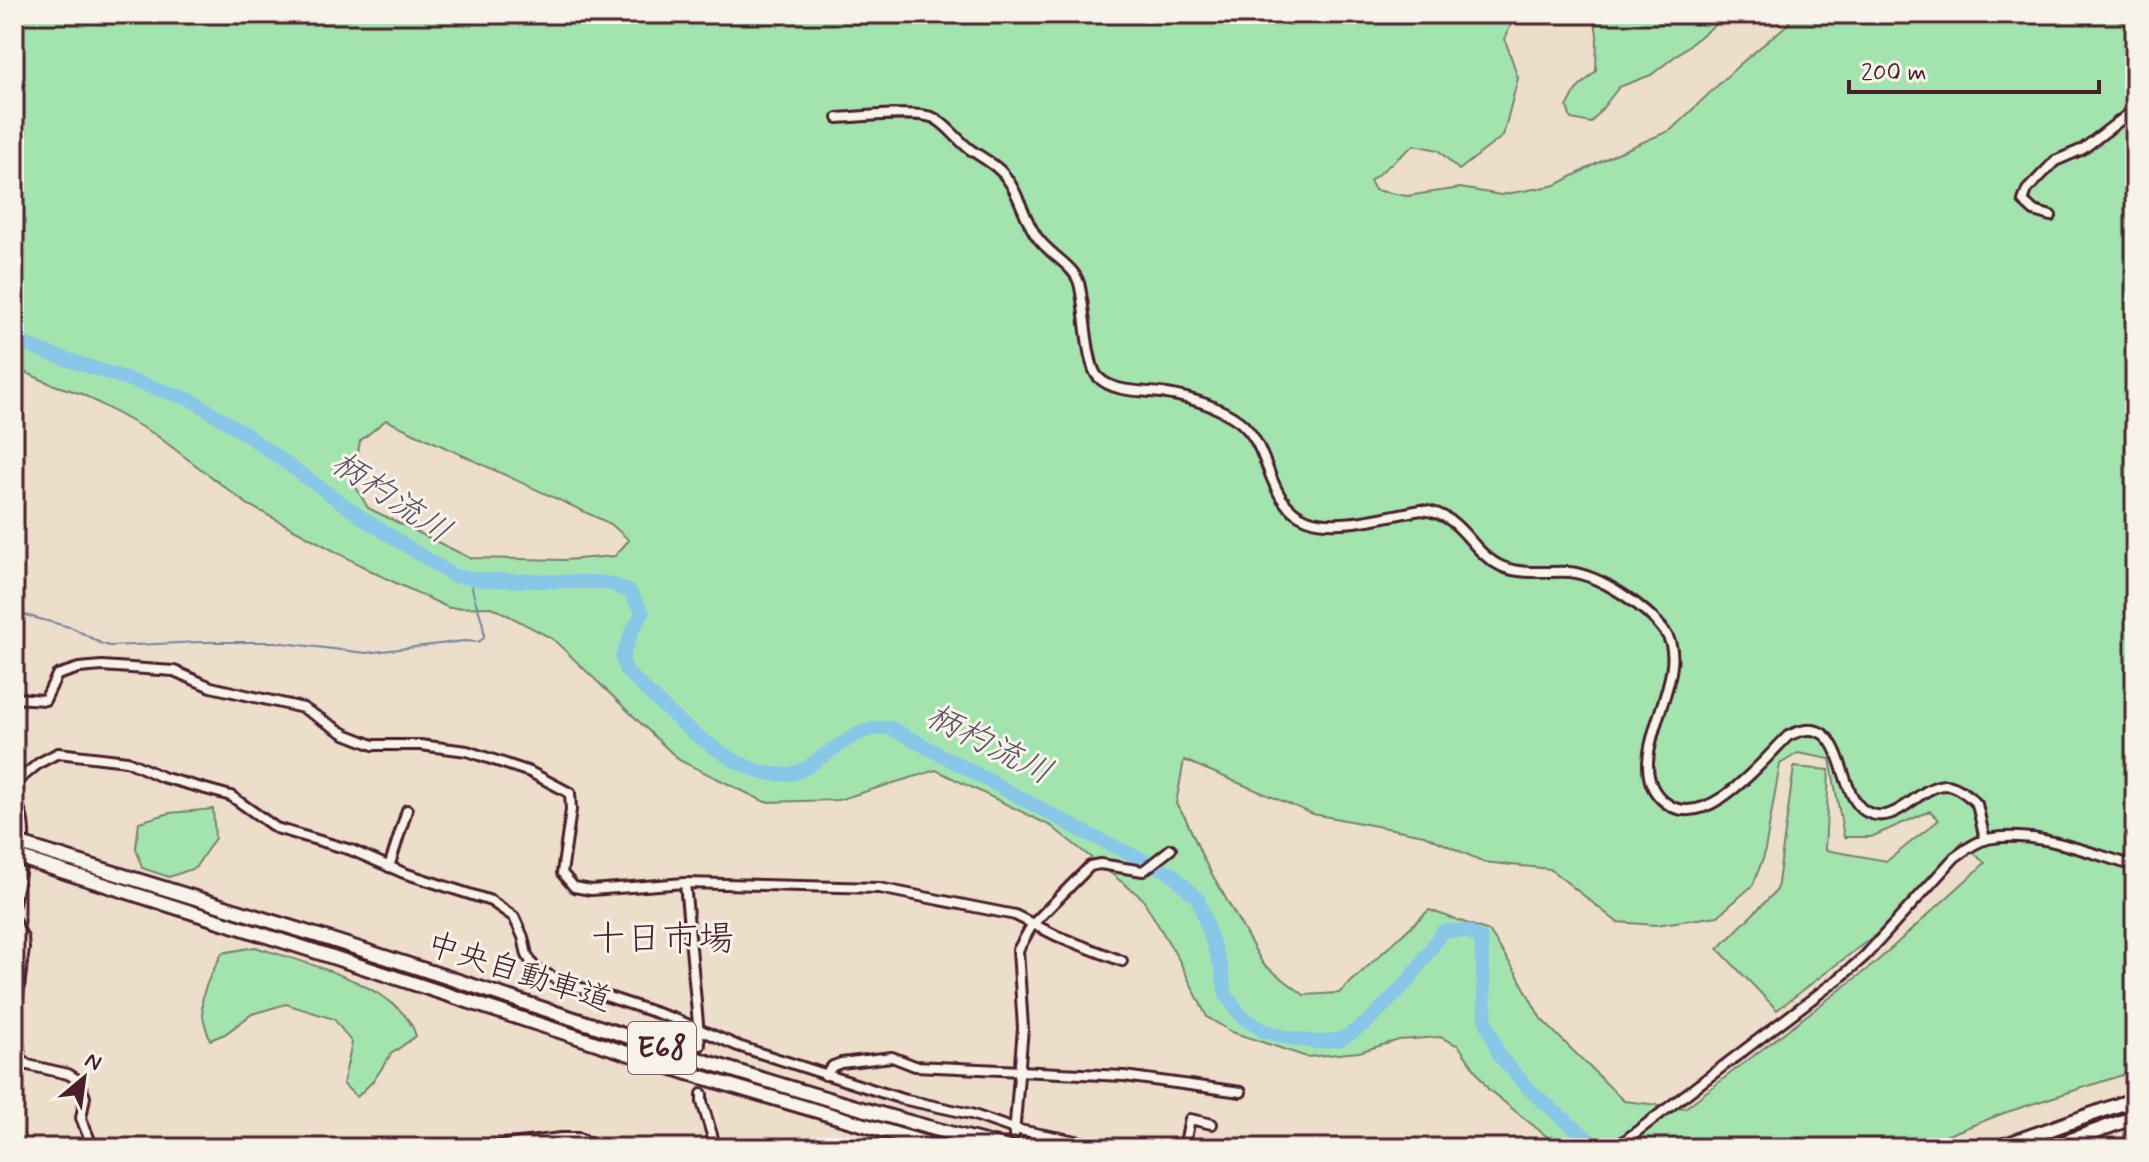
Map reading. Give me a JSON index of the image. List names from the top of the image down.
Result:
{
  "streets": {
    "highway": ["中央自動車道", "E68"]
  },
  "districts": ["十日市場"],
  "water": ["柄杓流川"],
  "scale_bar": "200 m",
  "north": "top right"
}
